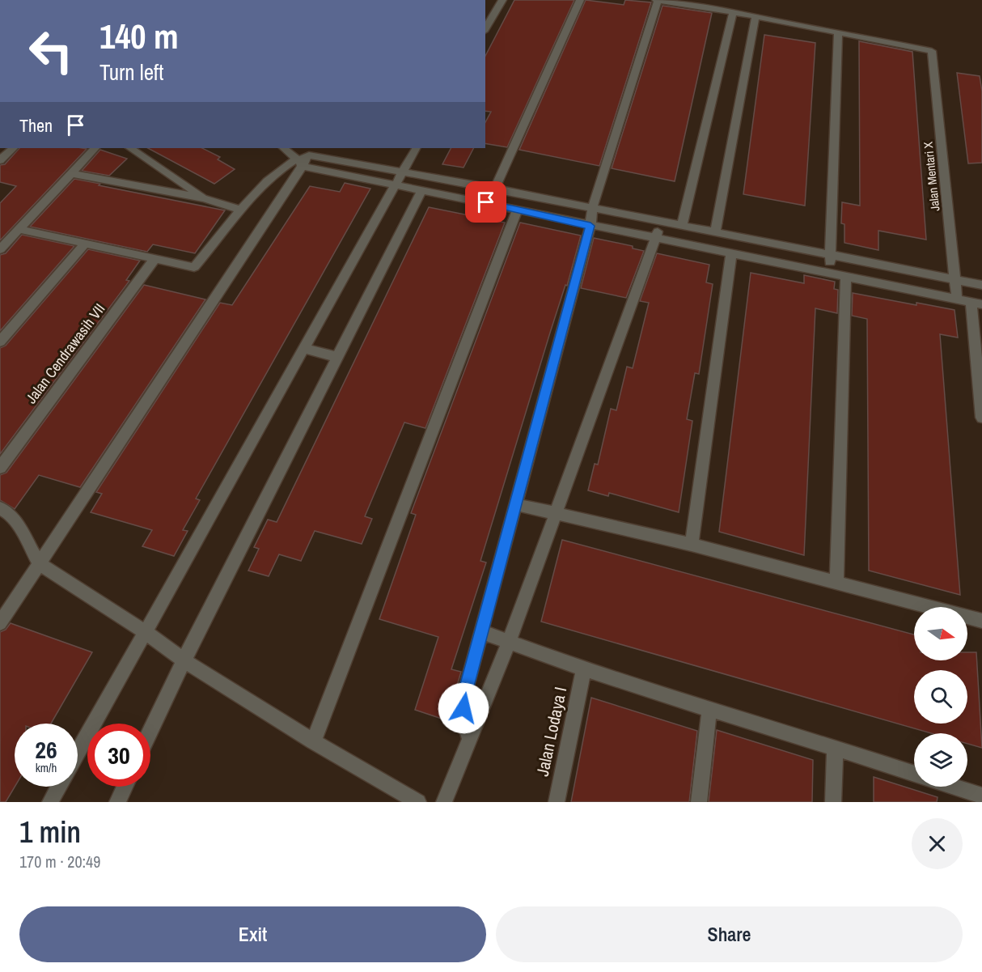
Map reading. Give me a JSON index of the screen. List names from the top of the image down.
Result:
{
  "streets": {
    "street": ["Jalan Mentari X", "Jalan Cendrawasih VII", "Jalan Lodaya I"]
  },
  "north": "right",
  "page": {
    "turn": ["140 m", "Turn left"],
    "then": "Then",
    "speed": "26 km/h",
    "limit": "30",
    "heading": ["1 min", "170 m · 20:49"],
    "buttons": ["Exit", "Share"]
  }
}
